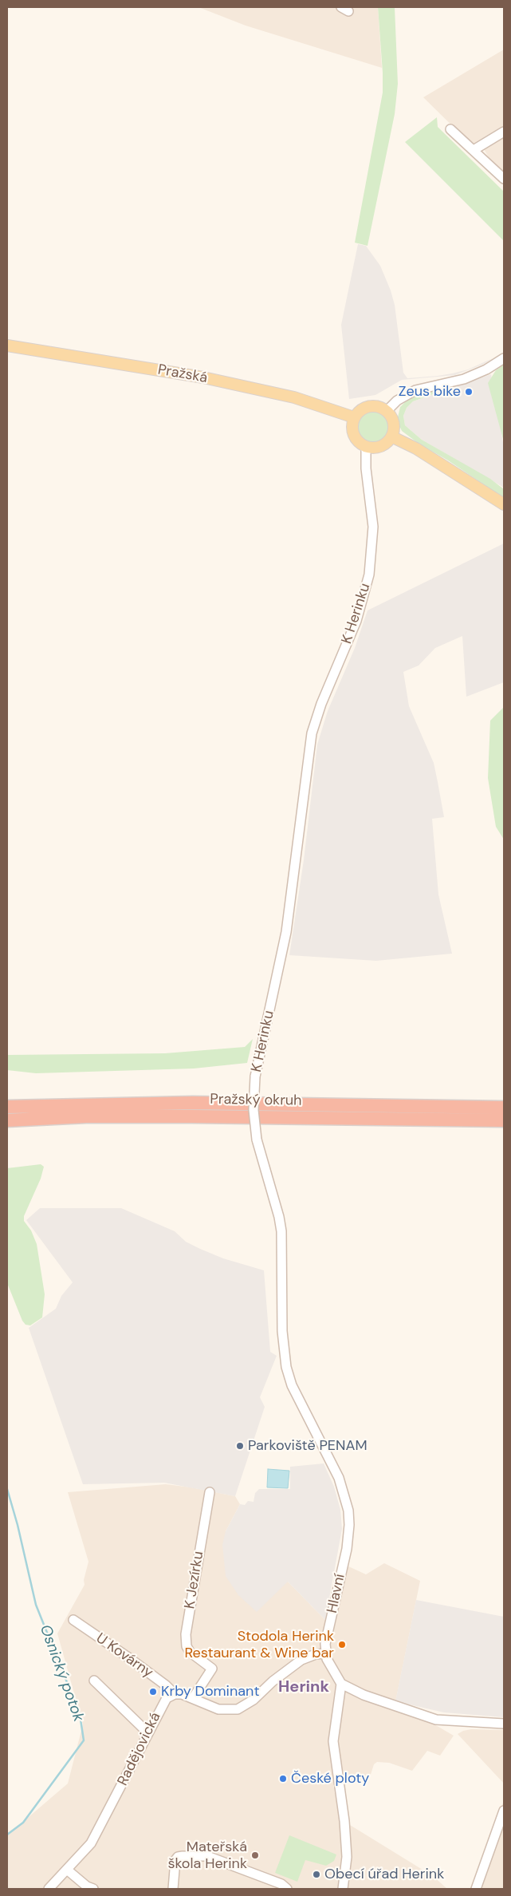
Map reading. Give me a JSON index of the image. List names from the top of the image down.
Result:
{
  "streets": {
    "highway": ["Pražský okruh"],
    "main road": ["Pražská"],
    "street": [
      "K Herinku",
      "K Jezírku",
      "Hlavní",
      "U Kovárny",
      "Radějovická"
    ]
  },
  "crossings": [
    ["Pražská", "K Herinku"],
    ["K Herinku", "Hlavní"],
    ["U Kovárny", "Radějovická"]
  ],
  "districts": ["Herink"],
  "water": ["Osnický potok"],
  "places": [
    "Zeus bike",
    "Parkoviště PENAM",
    "Stodola Herink Restaurant & Wine bar",
    "Krby Dominant",
    "České ploty",
    "Mateřská škola Herink",
    "Obecí úřad Herink"
  ]
}
